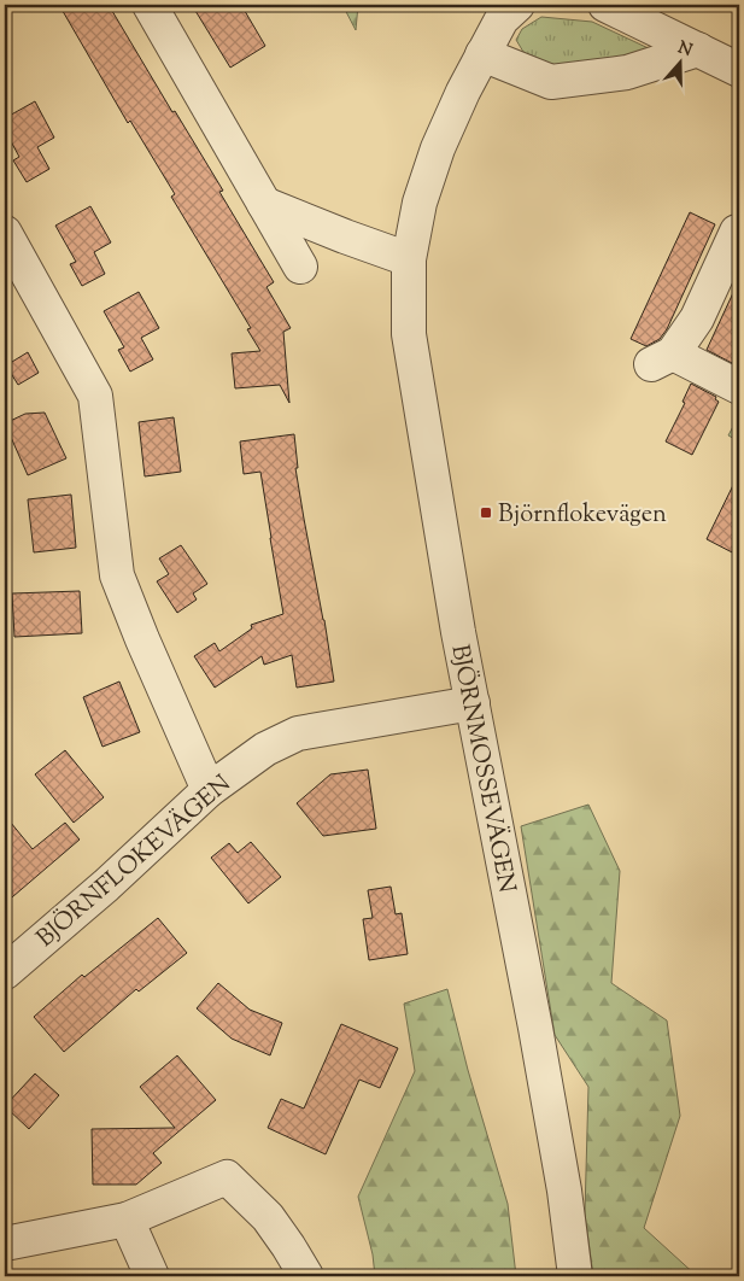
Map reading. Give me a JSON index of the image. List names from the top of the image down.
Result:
{
  "streets": {
    "street": ["BJÖRNMOSSEVÄGEN", "BJÖRNFLOKEVÄGEN"]
  },
  "crossings": [
    ["BJÖRNMOSSEVÄGEN", "BJÖRNFLOKEVÄGEN"]
  ],
  "places": {
    "transit": ["Björnflokevägen"]
  },
  "north": "top"
}
